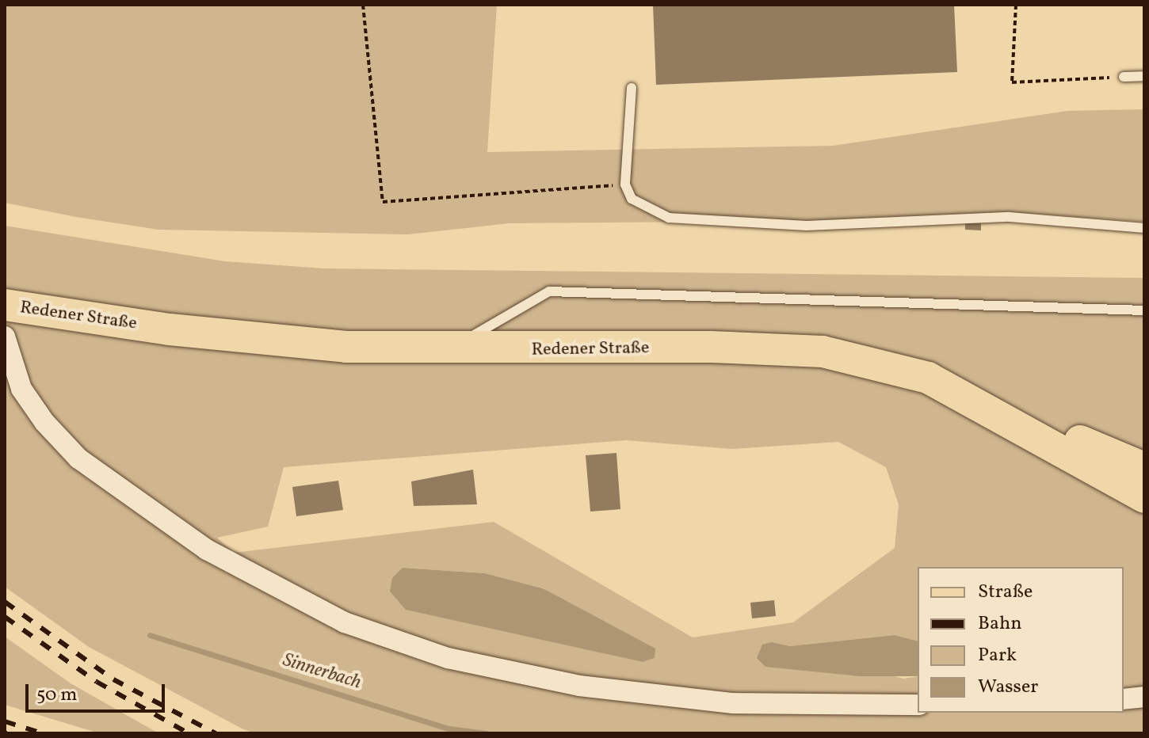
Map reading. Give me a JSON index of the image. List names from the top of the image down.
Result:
{
  "streets": {
    "main road": ["Redener Straße"]
  },
  "water": ["Sinnerbach"],
  "legend": [
    "Straße",
    "Bahn",
    "Park",
    "Wasser"
  ],
  "scale_bar": "50 m"
}
